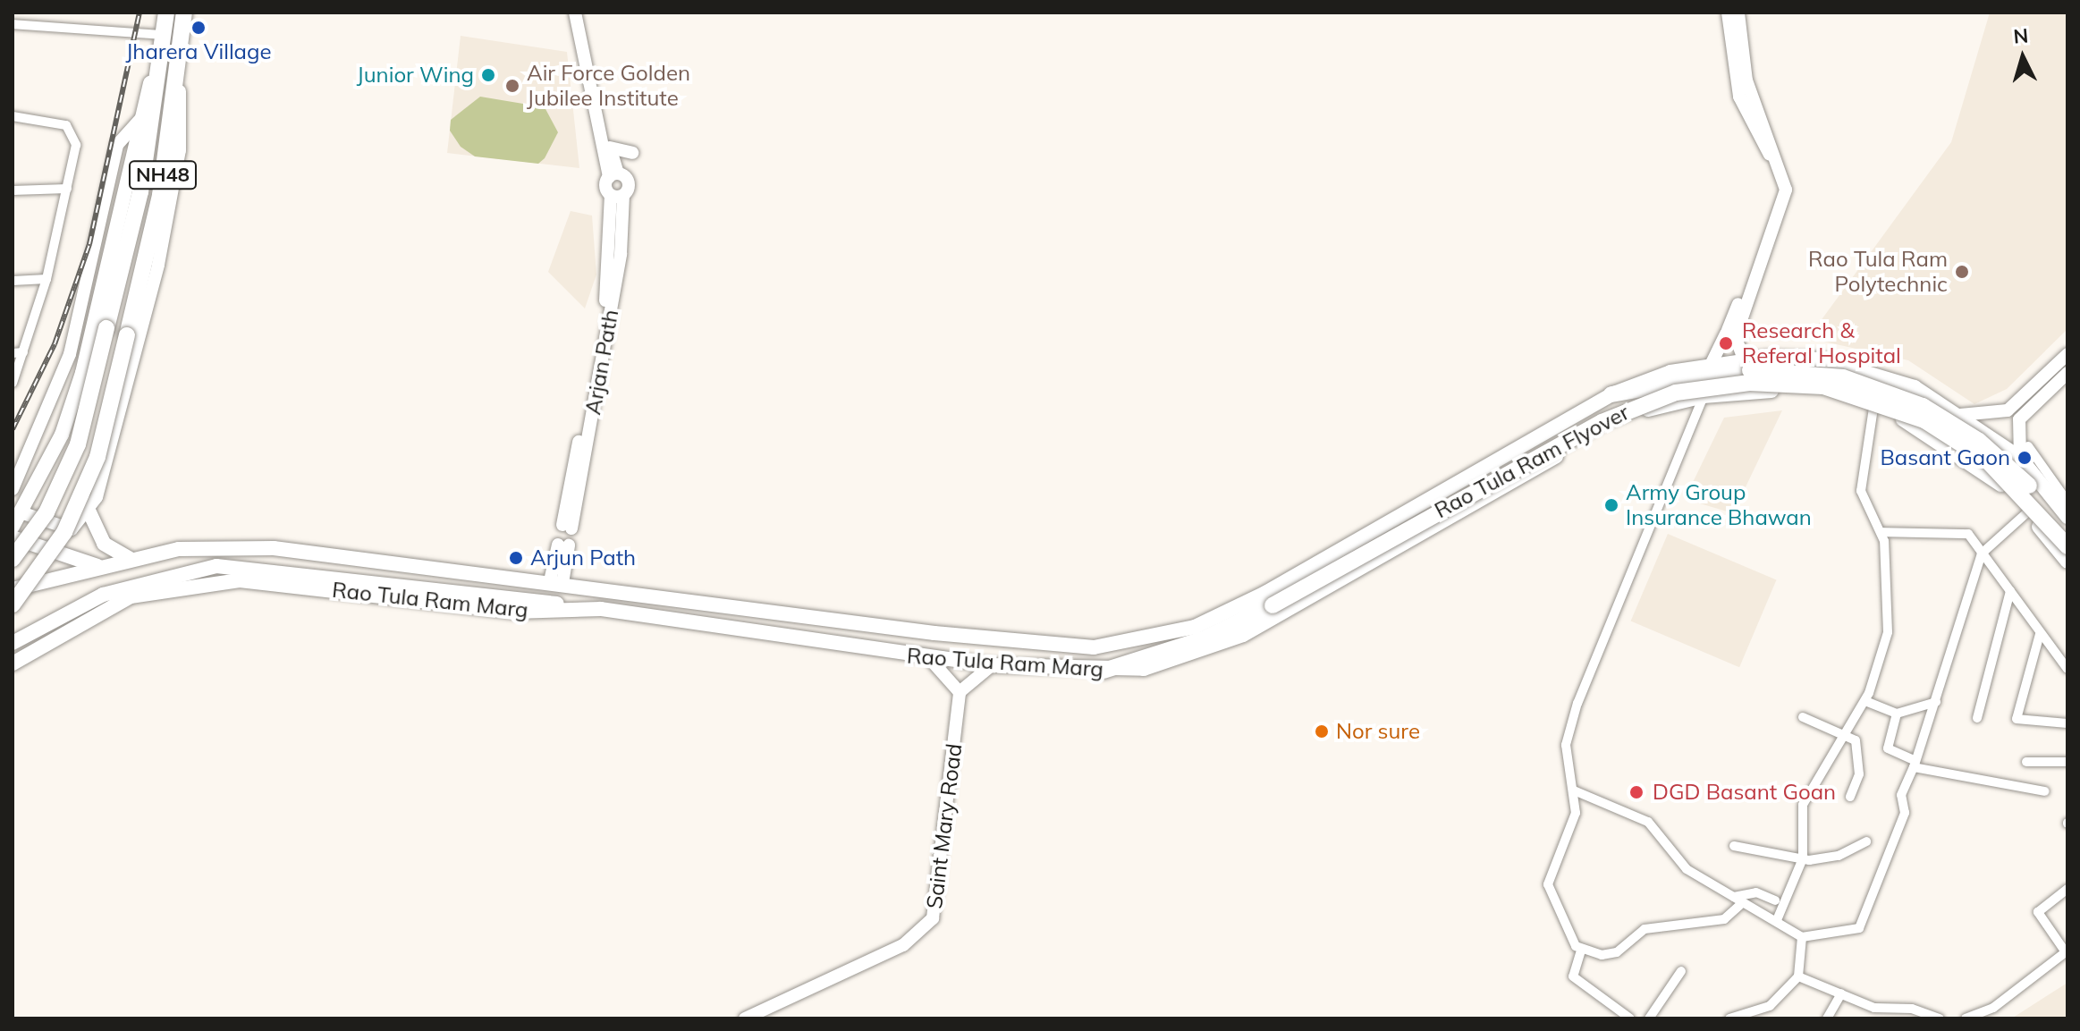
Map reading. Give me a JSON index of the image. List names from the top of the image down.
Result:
{
  "streets": {
    "highway": ["NH48", "Rao Tula Ram Flyover"],
    "main road": ["Arjan Path", "Rao Tula Ram Marg", "Saint Mary Road"]
  },
  "crossings": [
    ["Rao Tula Ram Flyover", "Rao Tula Ram Marg"]
  ],
  "places": [
    "Jharera Village",
    "Junior Wing",
    "Air Force Golden Jubilee Institute",
    "Rao Tula Ram Polytechnic",
    "Research & Referal Hospital",
    "Basant Gaon",
    "Army Group Insurance Bhawan",
    "Arjun Path",
    "Nor sure",
    "DGD Basant Goan"
  ],
  "north": "top"
}
